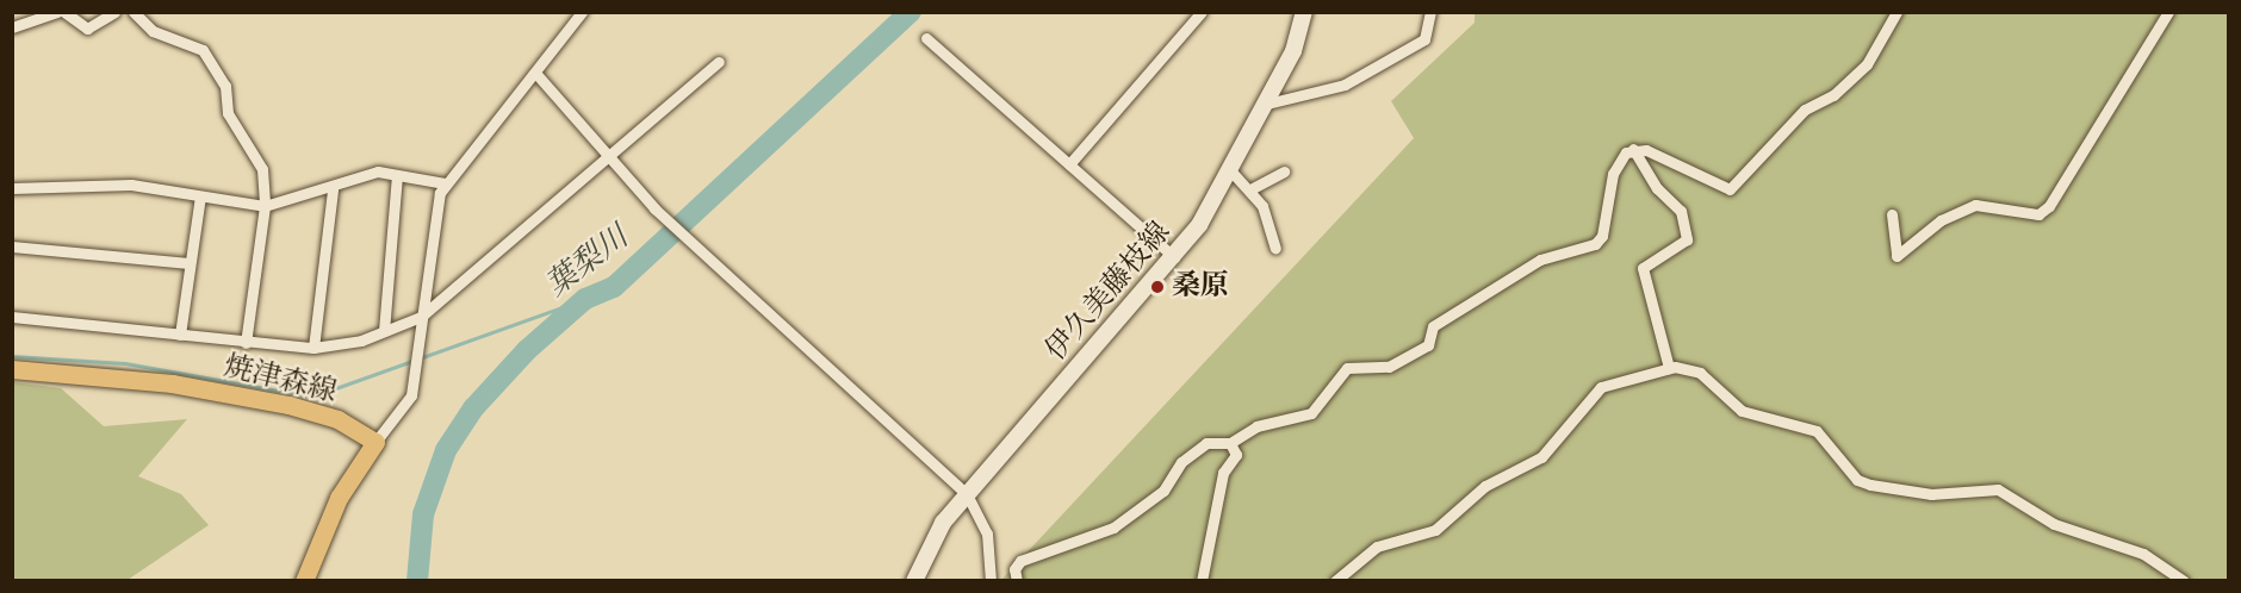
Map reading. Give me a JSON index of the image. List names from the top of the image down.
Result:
{
  "streets": {
    "main road": ["伊久美藤枝線", "焼津森線"]
  },
  "water": ["葉梨川"],
  "places": ["桑原"]
}
